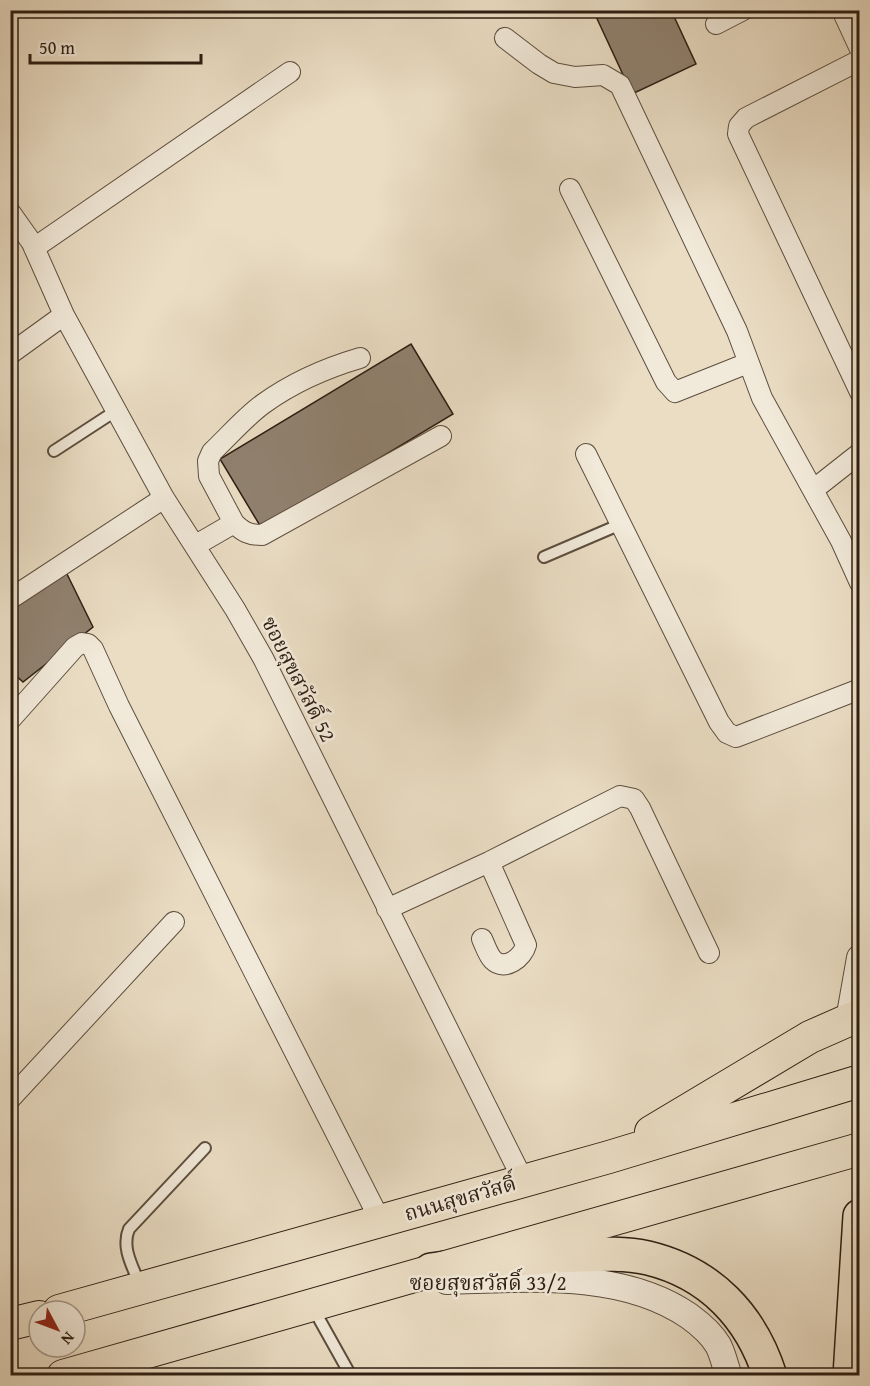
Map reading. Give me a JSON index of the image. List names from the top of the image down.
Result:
{
  "streets": {
    "main road": ["ถนนสุขสวัสดิ์"],
    "street": ["ซอยสุขสวัสดิ์ 52", "ซอยสุขสวัสดิ์ 33/2"]
  },
  "crossings": [
    ["ซอยสุขสวัสดิ์ 52", "ถนนสุขสวัสดิ์"]
  ],
  "scale_bar": "50 m",
  "north": "bottom right"
}
